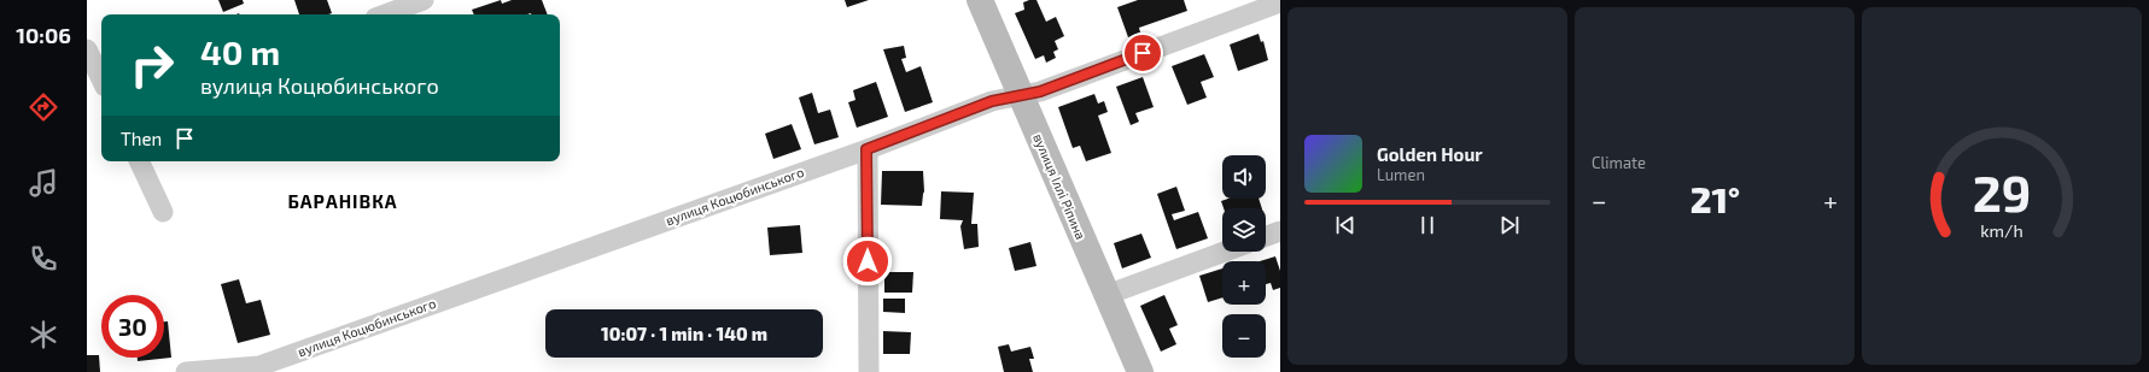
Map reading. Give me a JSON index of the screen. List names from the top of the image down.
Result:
{
  "streets": {
    "street": ["вулиця Іллі Ріпина", "вулиця Коцюбинського"]
  },
  "crossings": [
    ["вулиця Іллі Ріпина", "вулиця Коцюбинського"]
  ],
  "districts": ["БАРАНІВКА"],
  "page": {
    "tabs": "10:06",
    "tile": "Climate",
    "turn": ["40 m", "вулиця Коцюбинського"],
    "then": "Then",
    "song": ["Golden Hour", "Lumen"],
    "map_buttons": ["+", "−"],
    "heat": ["−", "21°", "+"],
    "limit": "30",
    "trip": "10:07 · 1 min · 140 m",
    "gauge": ["29", "km/h"]
  }
}
